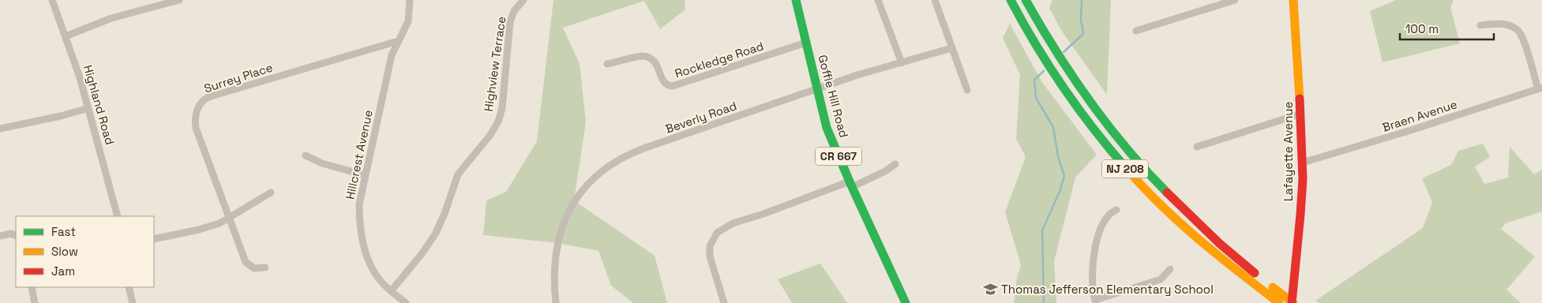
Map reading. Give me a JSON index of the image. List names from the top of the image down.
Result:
{
  "streets": {
    "main road": [
      "Goffle Hill Road",
      "Lafayette Avenue",
      "CR 667",
      "NJ 208"
    ],
    "street": [
      "Rockledge Road",
      "Highview Terrace",
      "Surrey Place",
      "Highland Road",
      "Braen Avenue",
      "Beverly Road",
      "Hillcrest Avenue"
    ]
  },
  "crossings": [
    ["Rockledge Road", "Goffle Hill Road"],
    ["Highview Terrace", "Hillcrest Avenue"],
    ["Surrey Place", "Hillcrest Avenue"],
    ["Goffle Hill Road", "Beverly Road"],
    ["Braen Avenue", "Lafayette Avenue"],
    ["Lafayette Avenue", "NJ 208"]
  ],
  "places": {
    "school or university": ["Thomas Jefferson Elementary School"]
  },
  "legend": ["Fast", "Slow", "Jam"],
  "scale_bar": "100 m"
}
